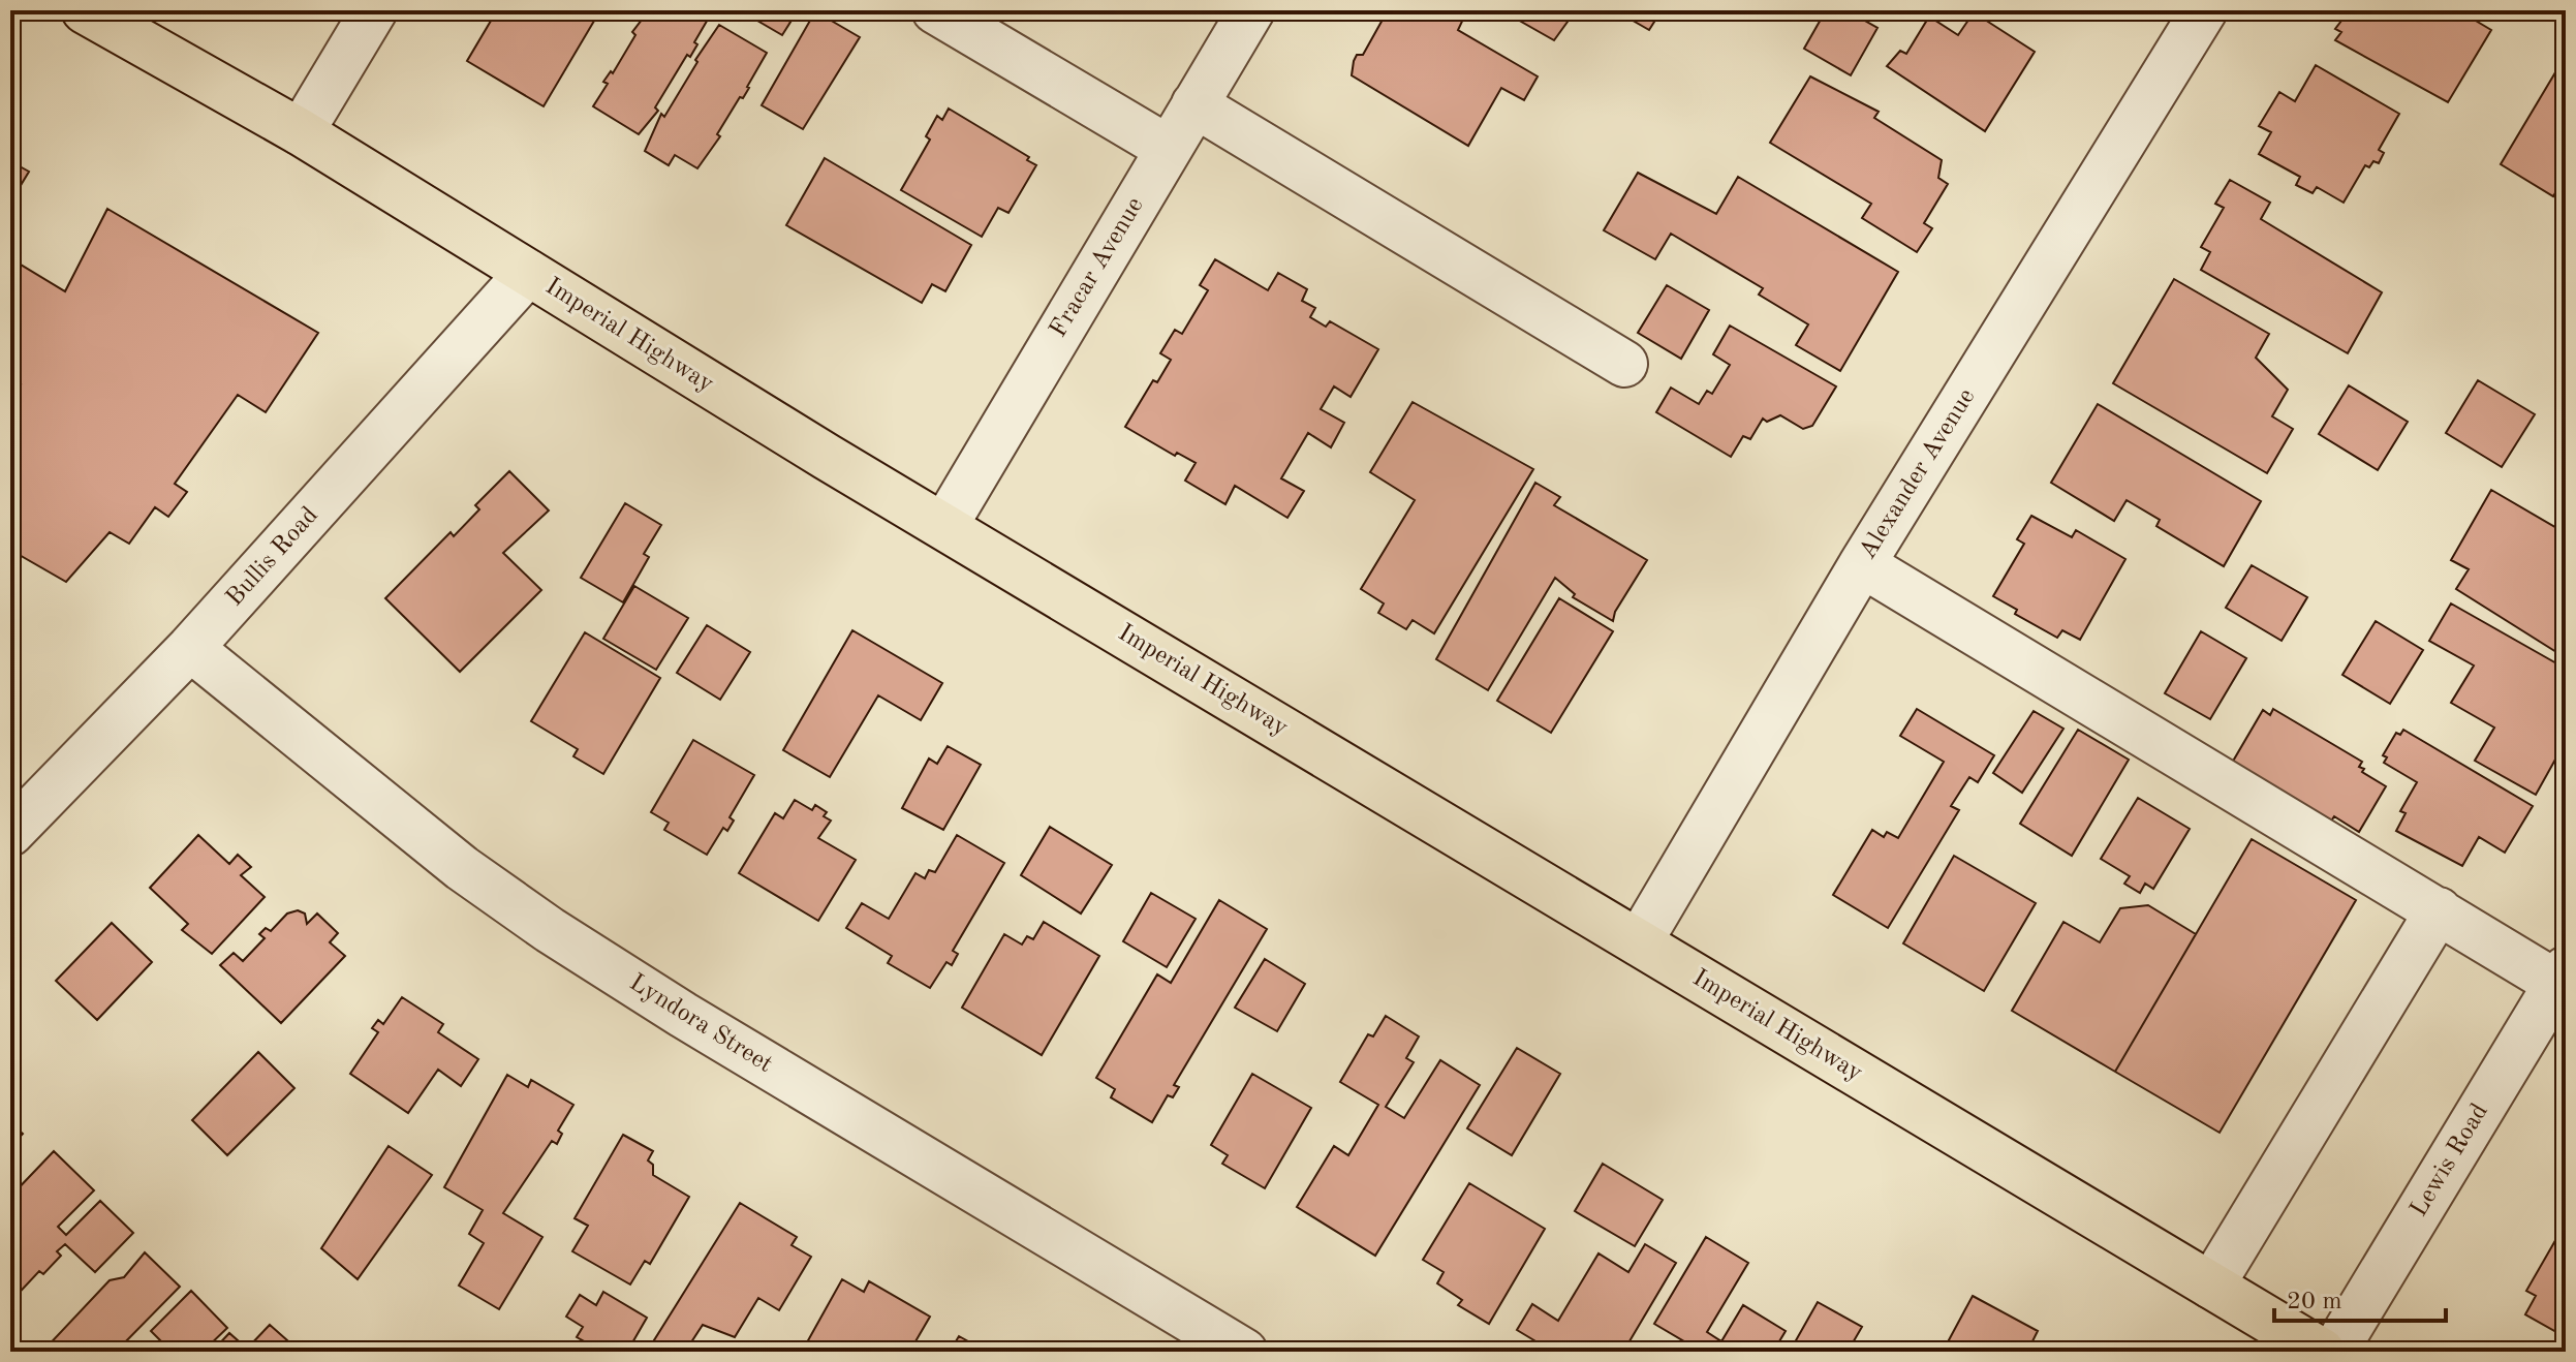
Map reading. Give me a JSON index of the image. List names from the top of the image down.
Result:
{
  "streets": {
    "main road": ["Imperial Highway"],
    "street": [
      "Fracar Avenue",
      "Alexander Avenue",
      "Bullis Road",
      "Lyndora Street",
      "Lewis Road"
    ]
  },
  "crossings": [
    ["Fracar Avenue", "Imperial Highway"],
    ["Imperial Highway", "Alexander Avenue"],
    ["Imperial Highway", "Bullis Road"],
    ["Bullis Road", "Lyndora Street"]
  ],
  "scale_bar": "20 m"
}
